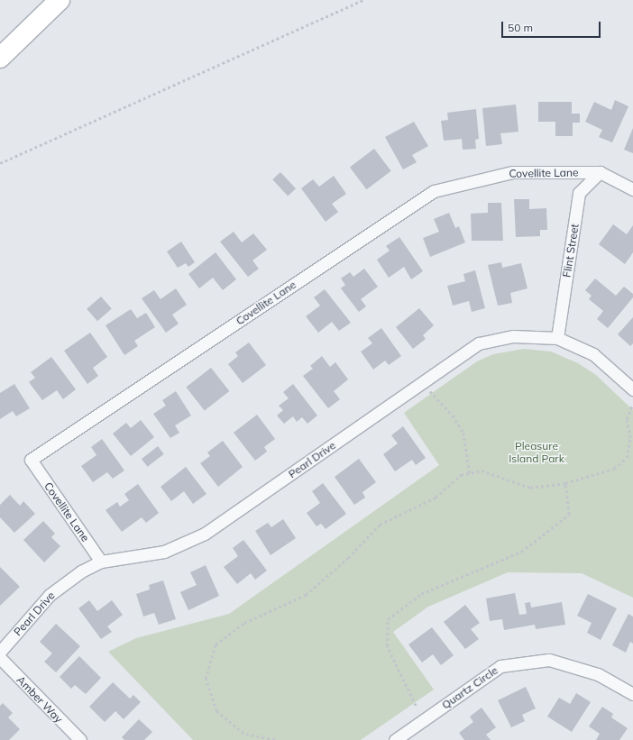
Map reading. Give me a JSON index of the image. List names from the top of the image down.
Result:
{
  "streets": {
    "street": [
      "Covellite Lane",
      "Flint Street",
      "Pearl Drive",
      "Quartz Circle",
      "Amber Way"
    ]
  },
  "crossings": [
    ["Covellite Lane", "Flint Street"],
    ["Covellite Lane", "Pearl Drive"],
    ["Flint Street", "Pearl Drive"]
  ],
  "parks": ["Pleasure Island Park"],
  "scale_bar": "50 m"
}
